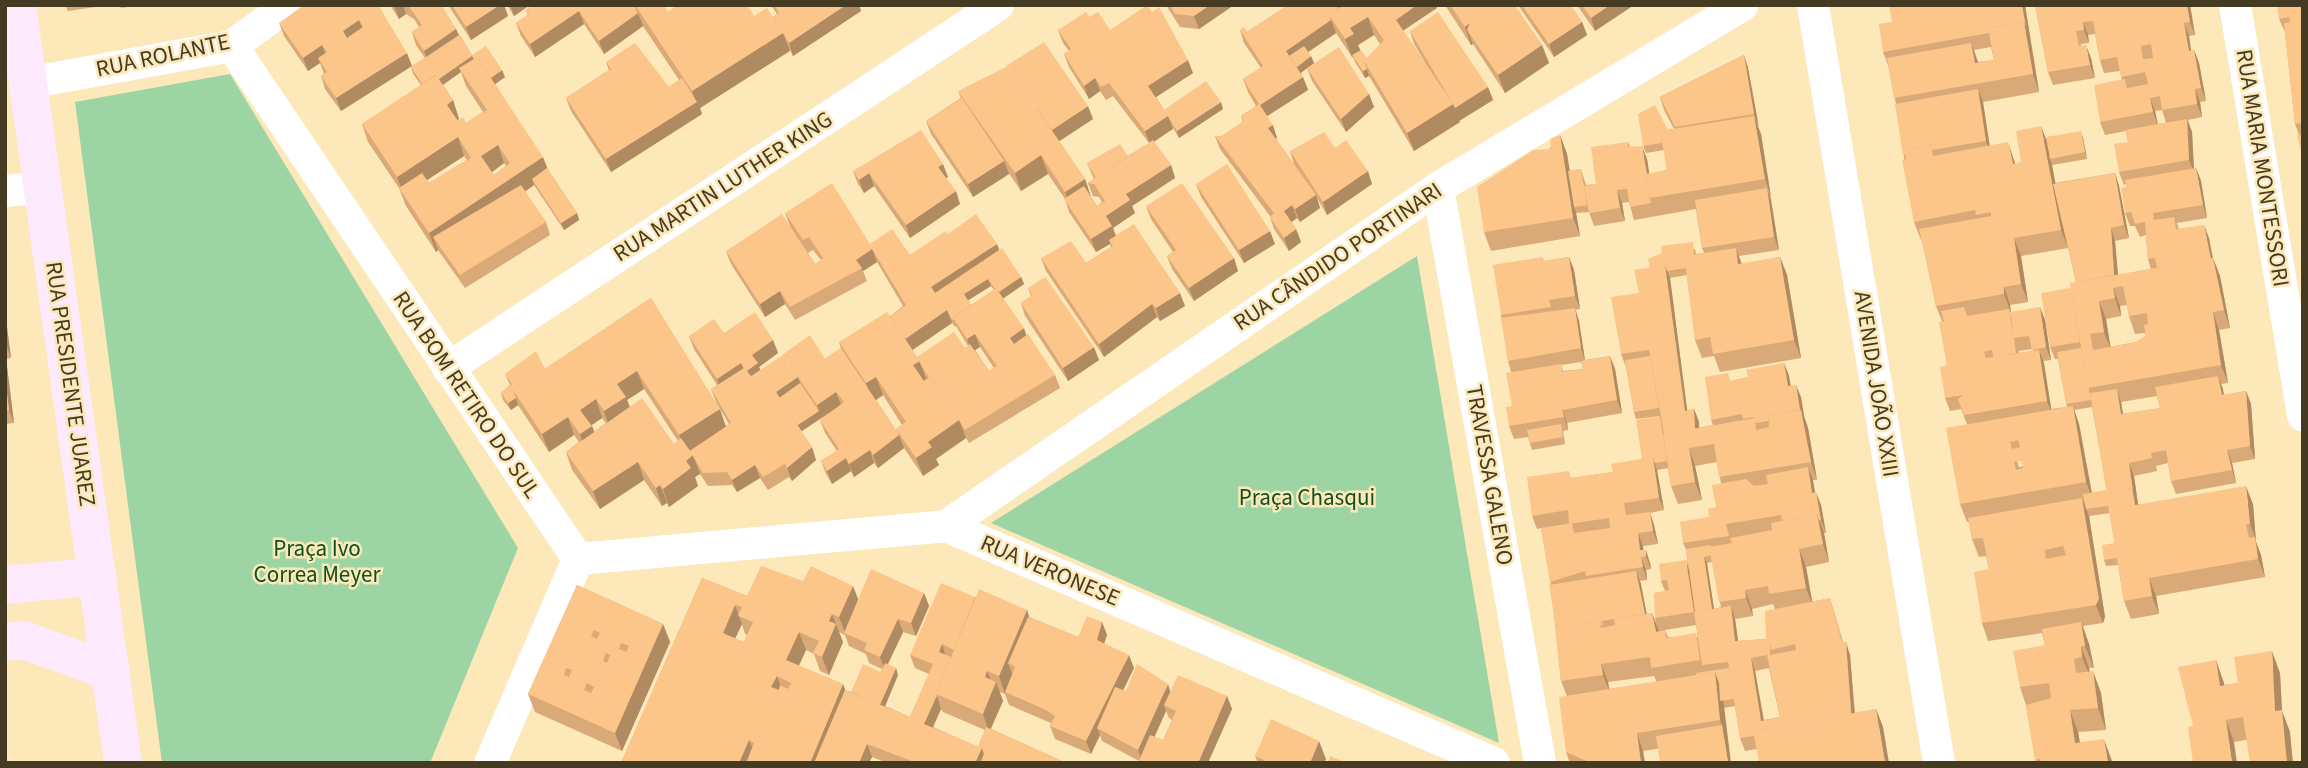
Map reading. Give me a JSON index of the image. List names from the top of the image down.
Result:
{
  "streets": {
    "street": [
      "RUA ROLANTE",
      "RUA MARIA MONTESSORI",
      "RUA MARTIN LUTHER KING",
      "RUA CÂNDIDO PORTINARI",
      "RUA PRESIDENTE JUAREZ",
      "AVENIDA JOÃO XXIII",
      "RUA BOM RETIRO DO SUL",
      "TRAVESSA GALENO",
      "RUA VERONESE"
    ]
  },
  "crossings": [
    ["RUA ROLANTE", "RUA PRESIDENTE JUAREZ"],
    ["RUA ROLANTE", "RUA BOM RETIRO DO SUL"],
    ["RUA MARTIN LUTHER KING", "RUA BOM RETIRO DO SUL"],
    ["RUA CÂNDIDO PORTINARI", "TRAVESSA GALENO"],
    ["RUA CÂNDIDO PORTINARI", "RUA VERONESE"],
    ["RUA BOM RETIRO DO SUL", "RUA VERONESE"]
  ],
  "parks": ["Praça Chasqui", "Praça Ivo Correa Meyer"]
}
